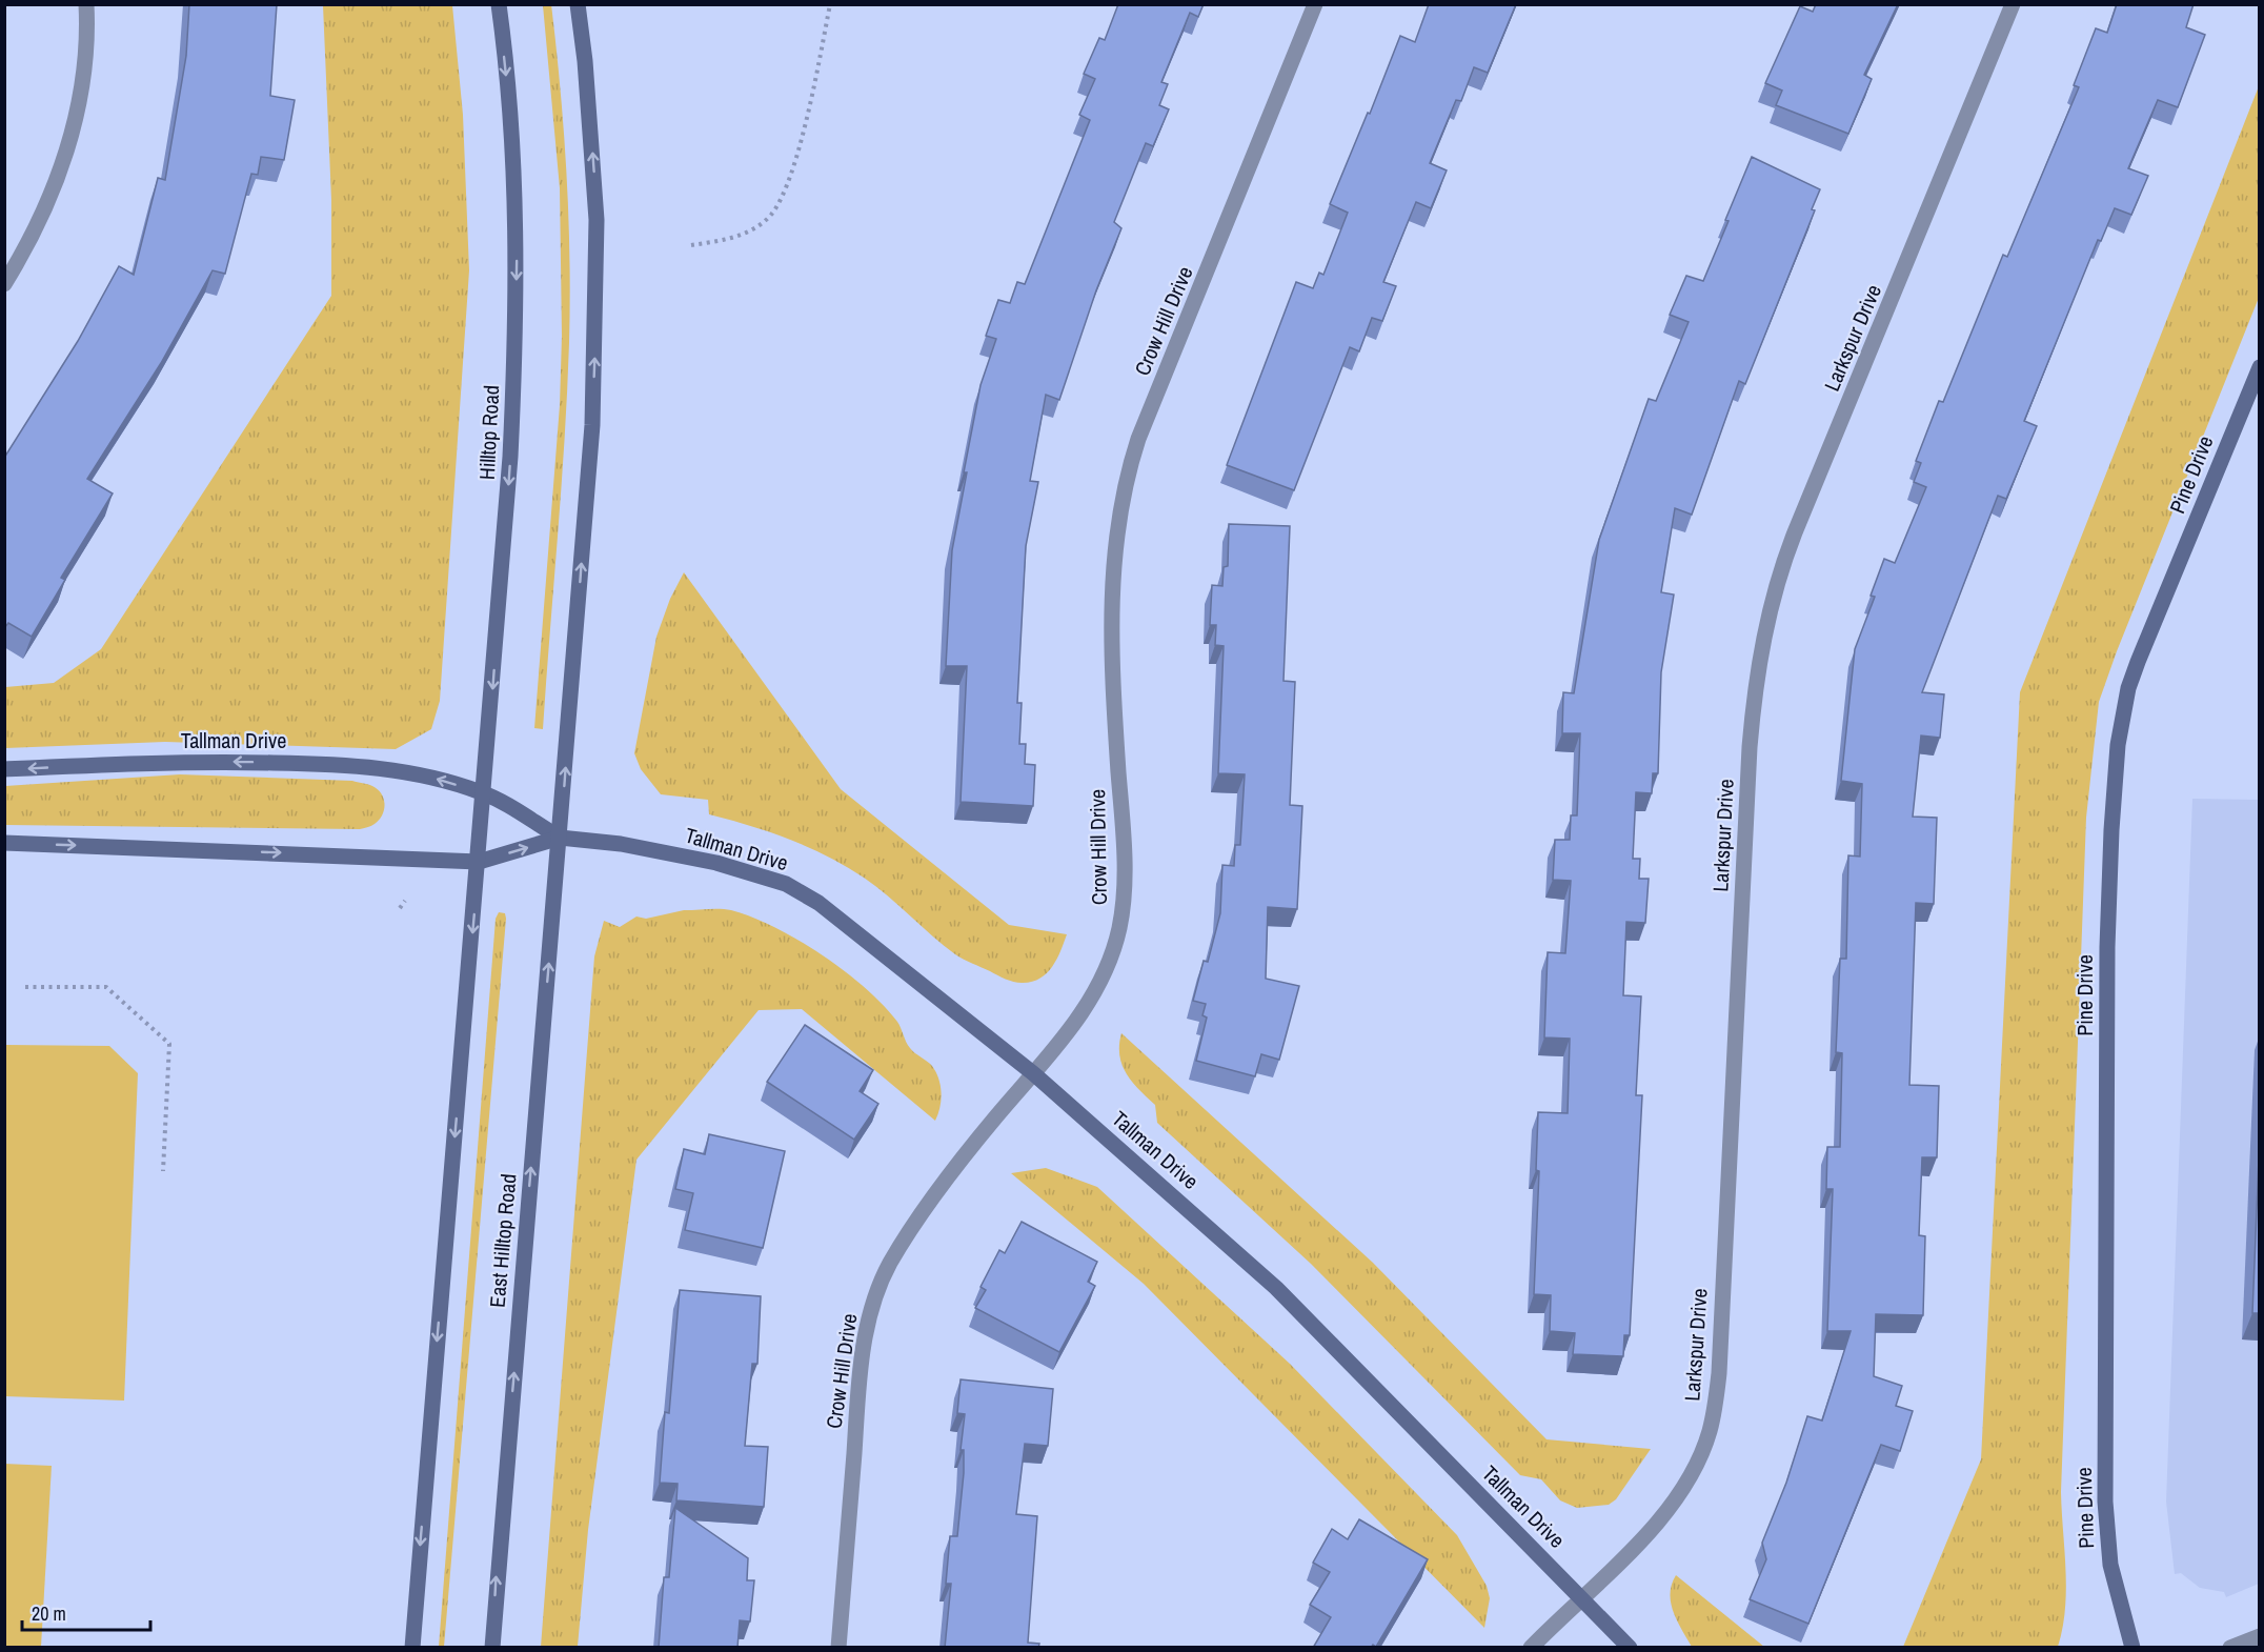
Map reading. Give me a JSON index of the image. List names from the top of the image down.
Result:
{
  "streets": {
    "street": [
      "Crow Hill Drive",
      "Larkspur Drive",
      "Hilltop Road",
      "Pine Drive",
      "Tallman Drive",
      "East Hilltop Road"
    ]
  },
  "crossings": [
    ["Crow Hill Drive", "Tallman Drive"],
    ["Larkspur Drive", "Tallman Drive"],
    ["Hilltop Road", "Tallman Drive"],
    ["Tallman Drive", "East Hilltop Road"]
  ],
  "scale_bar": "20 m"
}
